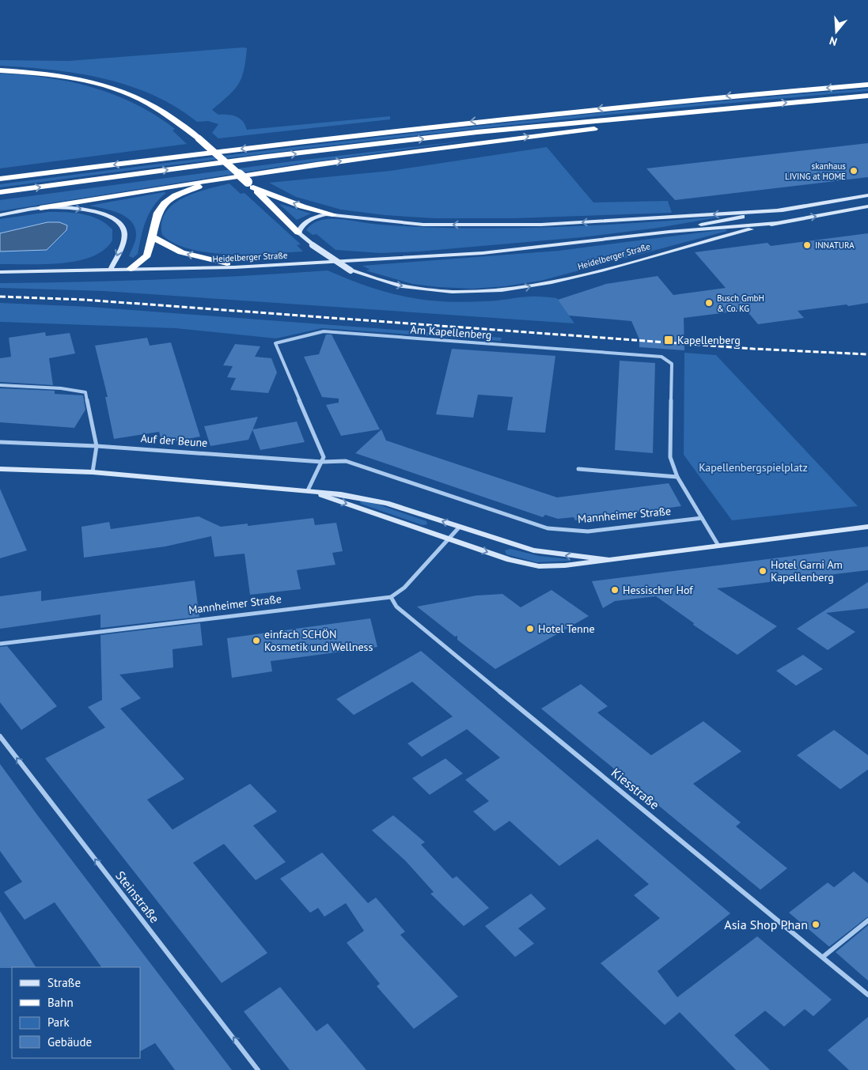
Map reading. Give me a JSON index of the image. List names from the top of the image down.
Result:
{
  "streets": {
    "main road": ["Heidelberger Straße"],
    "street": [
      "Am Kapellenberg",
      "Auf der Beune",
      "Mannheimer Straße",
      "Kiesstraße",
      "Steinstraße"
    ]
  },
  "crossings": [
    ["Am Kapellenberg", "Auf der Beune"],
    ["Am Kapellenberg", "Mannheimer Straße"],
    ["Auf der Beune", "Mannheimer Straße"],
    ["Mannheimer Straße", "Kiesstraße"]
  ],
  "one_way": ["Steinstraße"],
  "parks": ["Kapellenbergspielplatz"],
  "places": {
    "other": [
      "skanhaus LIVING at HOME",
      "INNATURA",
      "Busch GmbH & Co. KG",
      "Hotel Garni Am Kapellenberg",
      "Hessischer Hof",
      "Hotel Tenne",
      "einfach SCHÖN Kosmetik und Wellness",
      "Asia Shop Phan"
    ],
    "transit": ["Kapellenberg"]
  },
  "legend": [
    "Straße",
    "Bahn",
    "Park",
    "Gebäude"
  ],
  "north": "bottom"
}
